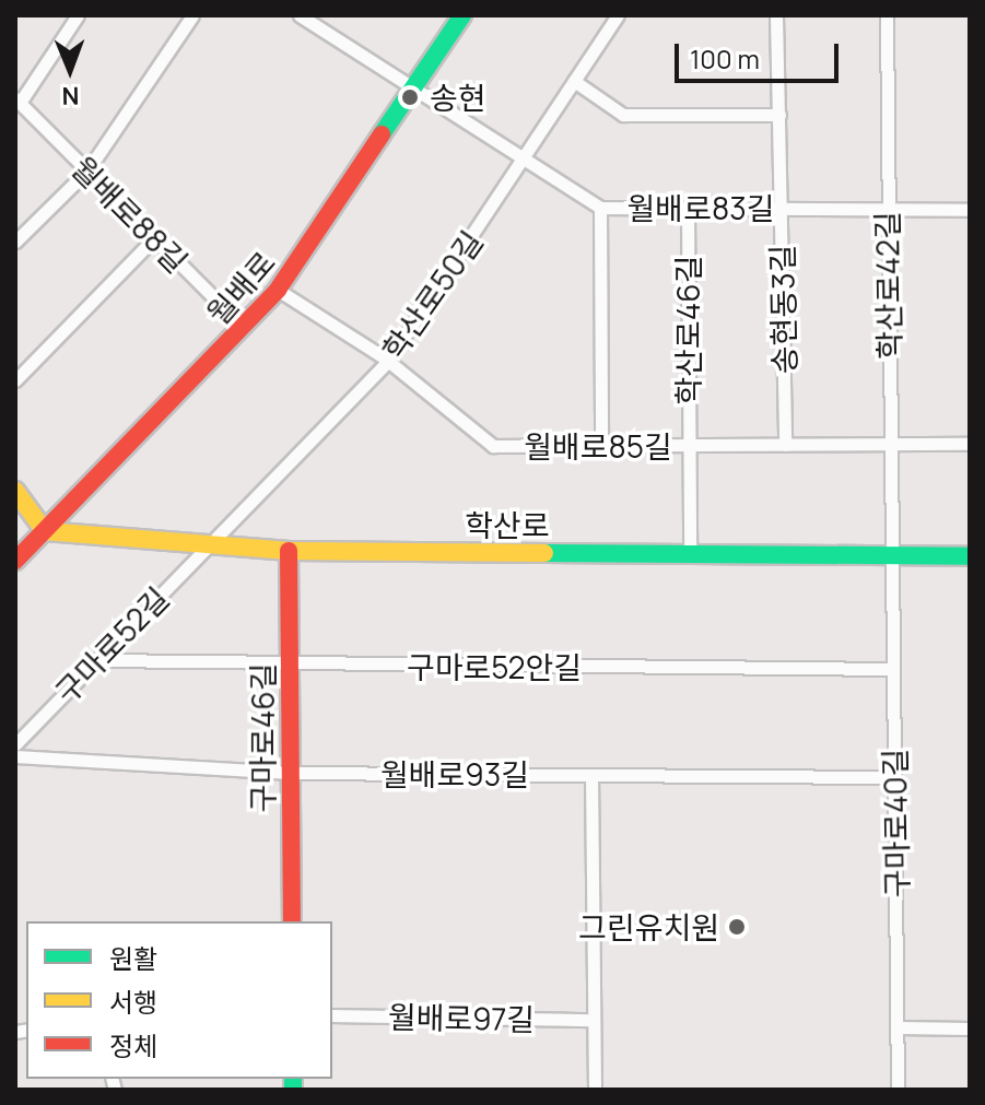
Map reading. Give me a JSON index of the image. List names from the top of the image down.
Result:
{
  "streets": {
    "main road": ["월배로", "학산로", "구마로46길"],
    "street": [
      "월배로83길",
      "월배로88길",
      "학산로42길",
      "학산로50길",
      "송현동3길",
      "학산로46길",
      "월배로85길",
      "구마로52길",
      "구마로52안길",
      "월배로93길",
      "구마로40길",
      "월배로97길"
    ]
  },
  "crossings": [
    ["월배로83길", "학산로42길"],
    ["월배로83길", "월배로"],
    ["월배로83길", "학산로50길"],
    ["월배로83길", "송현동3길"],
    ["월배로83길", "학산로46길"],
    ["월배로88길", "월배로"],
    ["학산로42길", "월배로85길"],
    ["학산로42길", "학산로"],
    ["학산로42길", "구마로40길"],
    ["월배로", "월배로85길"],
    ["월배로", "학산로"],
    ["학산로50길", "월배로85길"],
    ["학산로50길", "학산로"],
    ["학산로50길", "구마로52길"],
    ["송현동3길", "월배로85길"],
    ["학산로46길", "월배로85길"],
    ["학산로46길", "학산로"],
    ["학산로", "구마로52길"],
    ["학산로", "구마로46길"],
    ["학산로", "구마로40길"],
    ["구마로52길", "구마로52안길"],
    ["구마로52안길", "구마로46길"],
    ["구마로52안길", "구마로40길"],
    ["구마로46길", "월배로93길"],
    ["월배로93길", "구마로40길"]
  ],
  "places": ["송현", "그린유치원"],
  "legend": ["원활", "서행", "정체"],
  "scale_bar": "100 m",
  "north": "bottom"
}
